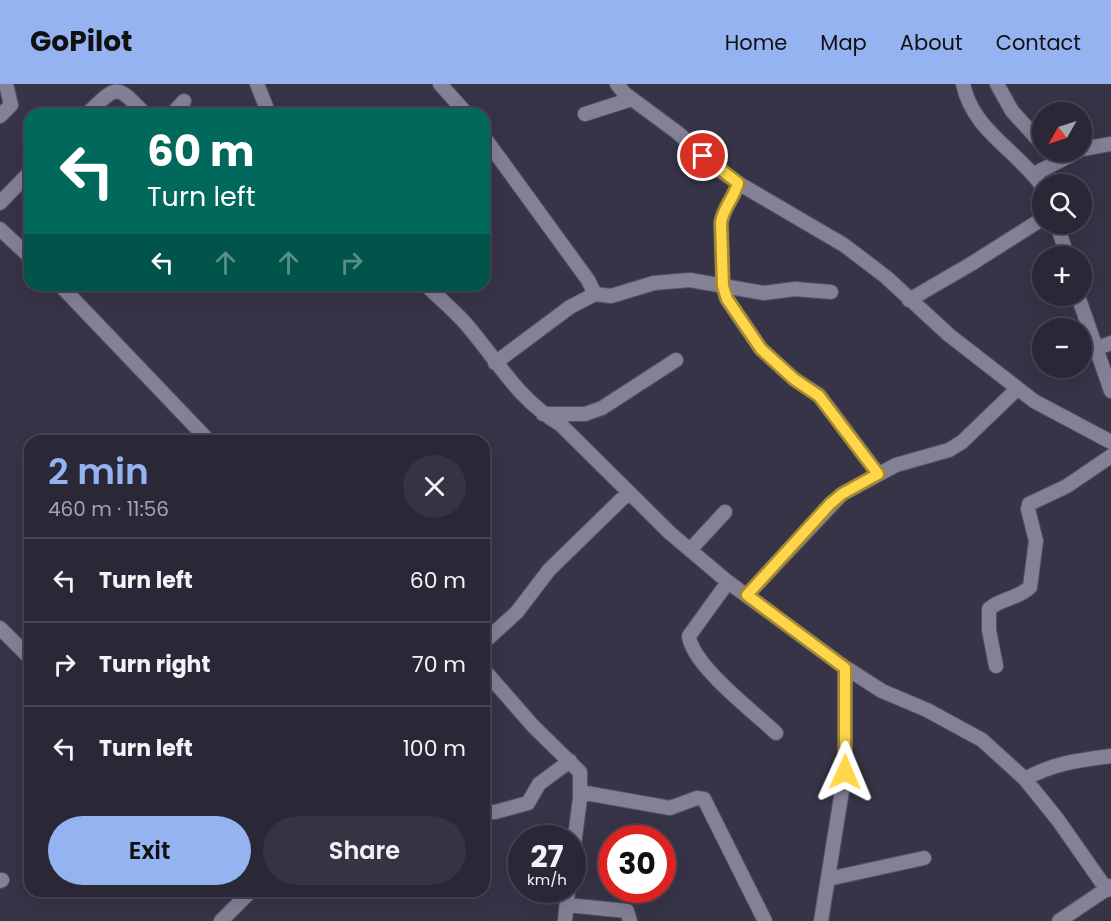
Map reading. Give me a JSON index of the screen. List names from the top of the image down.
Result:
{
  "north": "bottom left",
  "page": {
    "header": "GoPilot",
    "nav": [
      "Home",
      "Map",
      "About",
      "Contact"
    ],
    "map_buttons": ["+", "−"],
    "turn": ["60 m", "Turn left"],
    "heading": ["2 min", "460 m · 11:56"],
    "list": [
      {
        "name": "Turn left",
        "value": "60 m"
      },
      {
        "name": "Turn right",
        "value": "70 m"
      },
      {
        "name": "Turn left",
        "value": "100 m"
      }
    ],
    "buttons": ["Exit", "Share"],
    "speed": "27 km/h",
    "limit": "30"
  }
}
